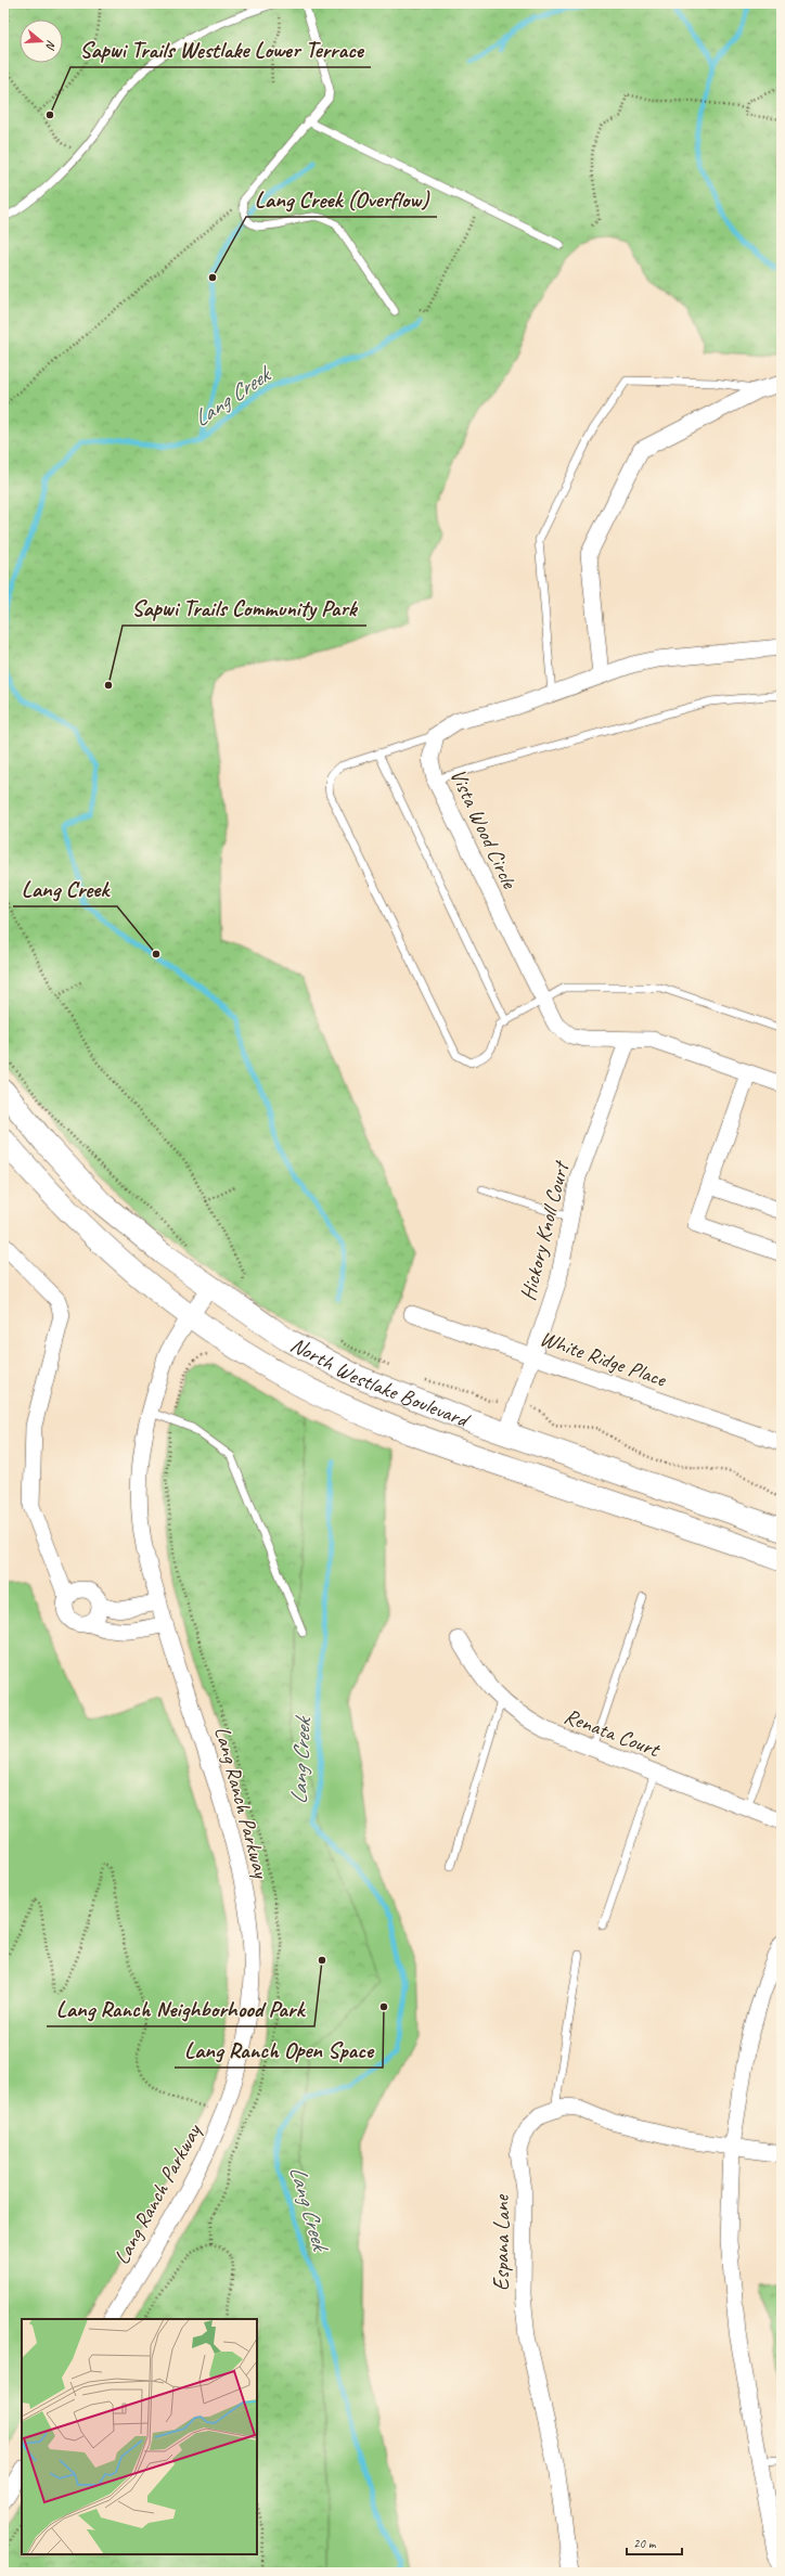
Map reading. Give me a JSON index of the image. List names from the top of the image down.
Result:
{
  "streets": {
    "main road": ["North Westlake Boulevard"],
    "street": [
      "Vista Wood Circle",
      "Hickory Knoll Court",
      "White Ridge Place",
      "Renata Court",
      "Lang Ranch Parkway",
      "Espana Lane"
    ]
  },
  "crossings": [
    ["Vista Wood Circle", "Hickory Knoll Court"],
    ["Hickory Knoll Court", "White Ridge Place"],
    ["Hickory Knoll Court", "North Westlake Boulevard"],
    ["North Westlake Boulevard", "Lang Ranch Parkway"]
  ],
  "water": ["Lang Creek"],
  "places": [
    "Sapwi Trails Westlake Lower Terrace",
    "Lang Creek (Overflow)",
    "Sapwi Trails Community Park",
    "Lang Creek",
    "Lang Ranch Neighborhood Park",
    "Lang Ranch Open Space"
  ],
  "scale_bar": "20 m",
  "north": "right"
}
